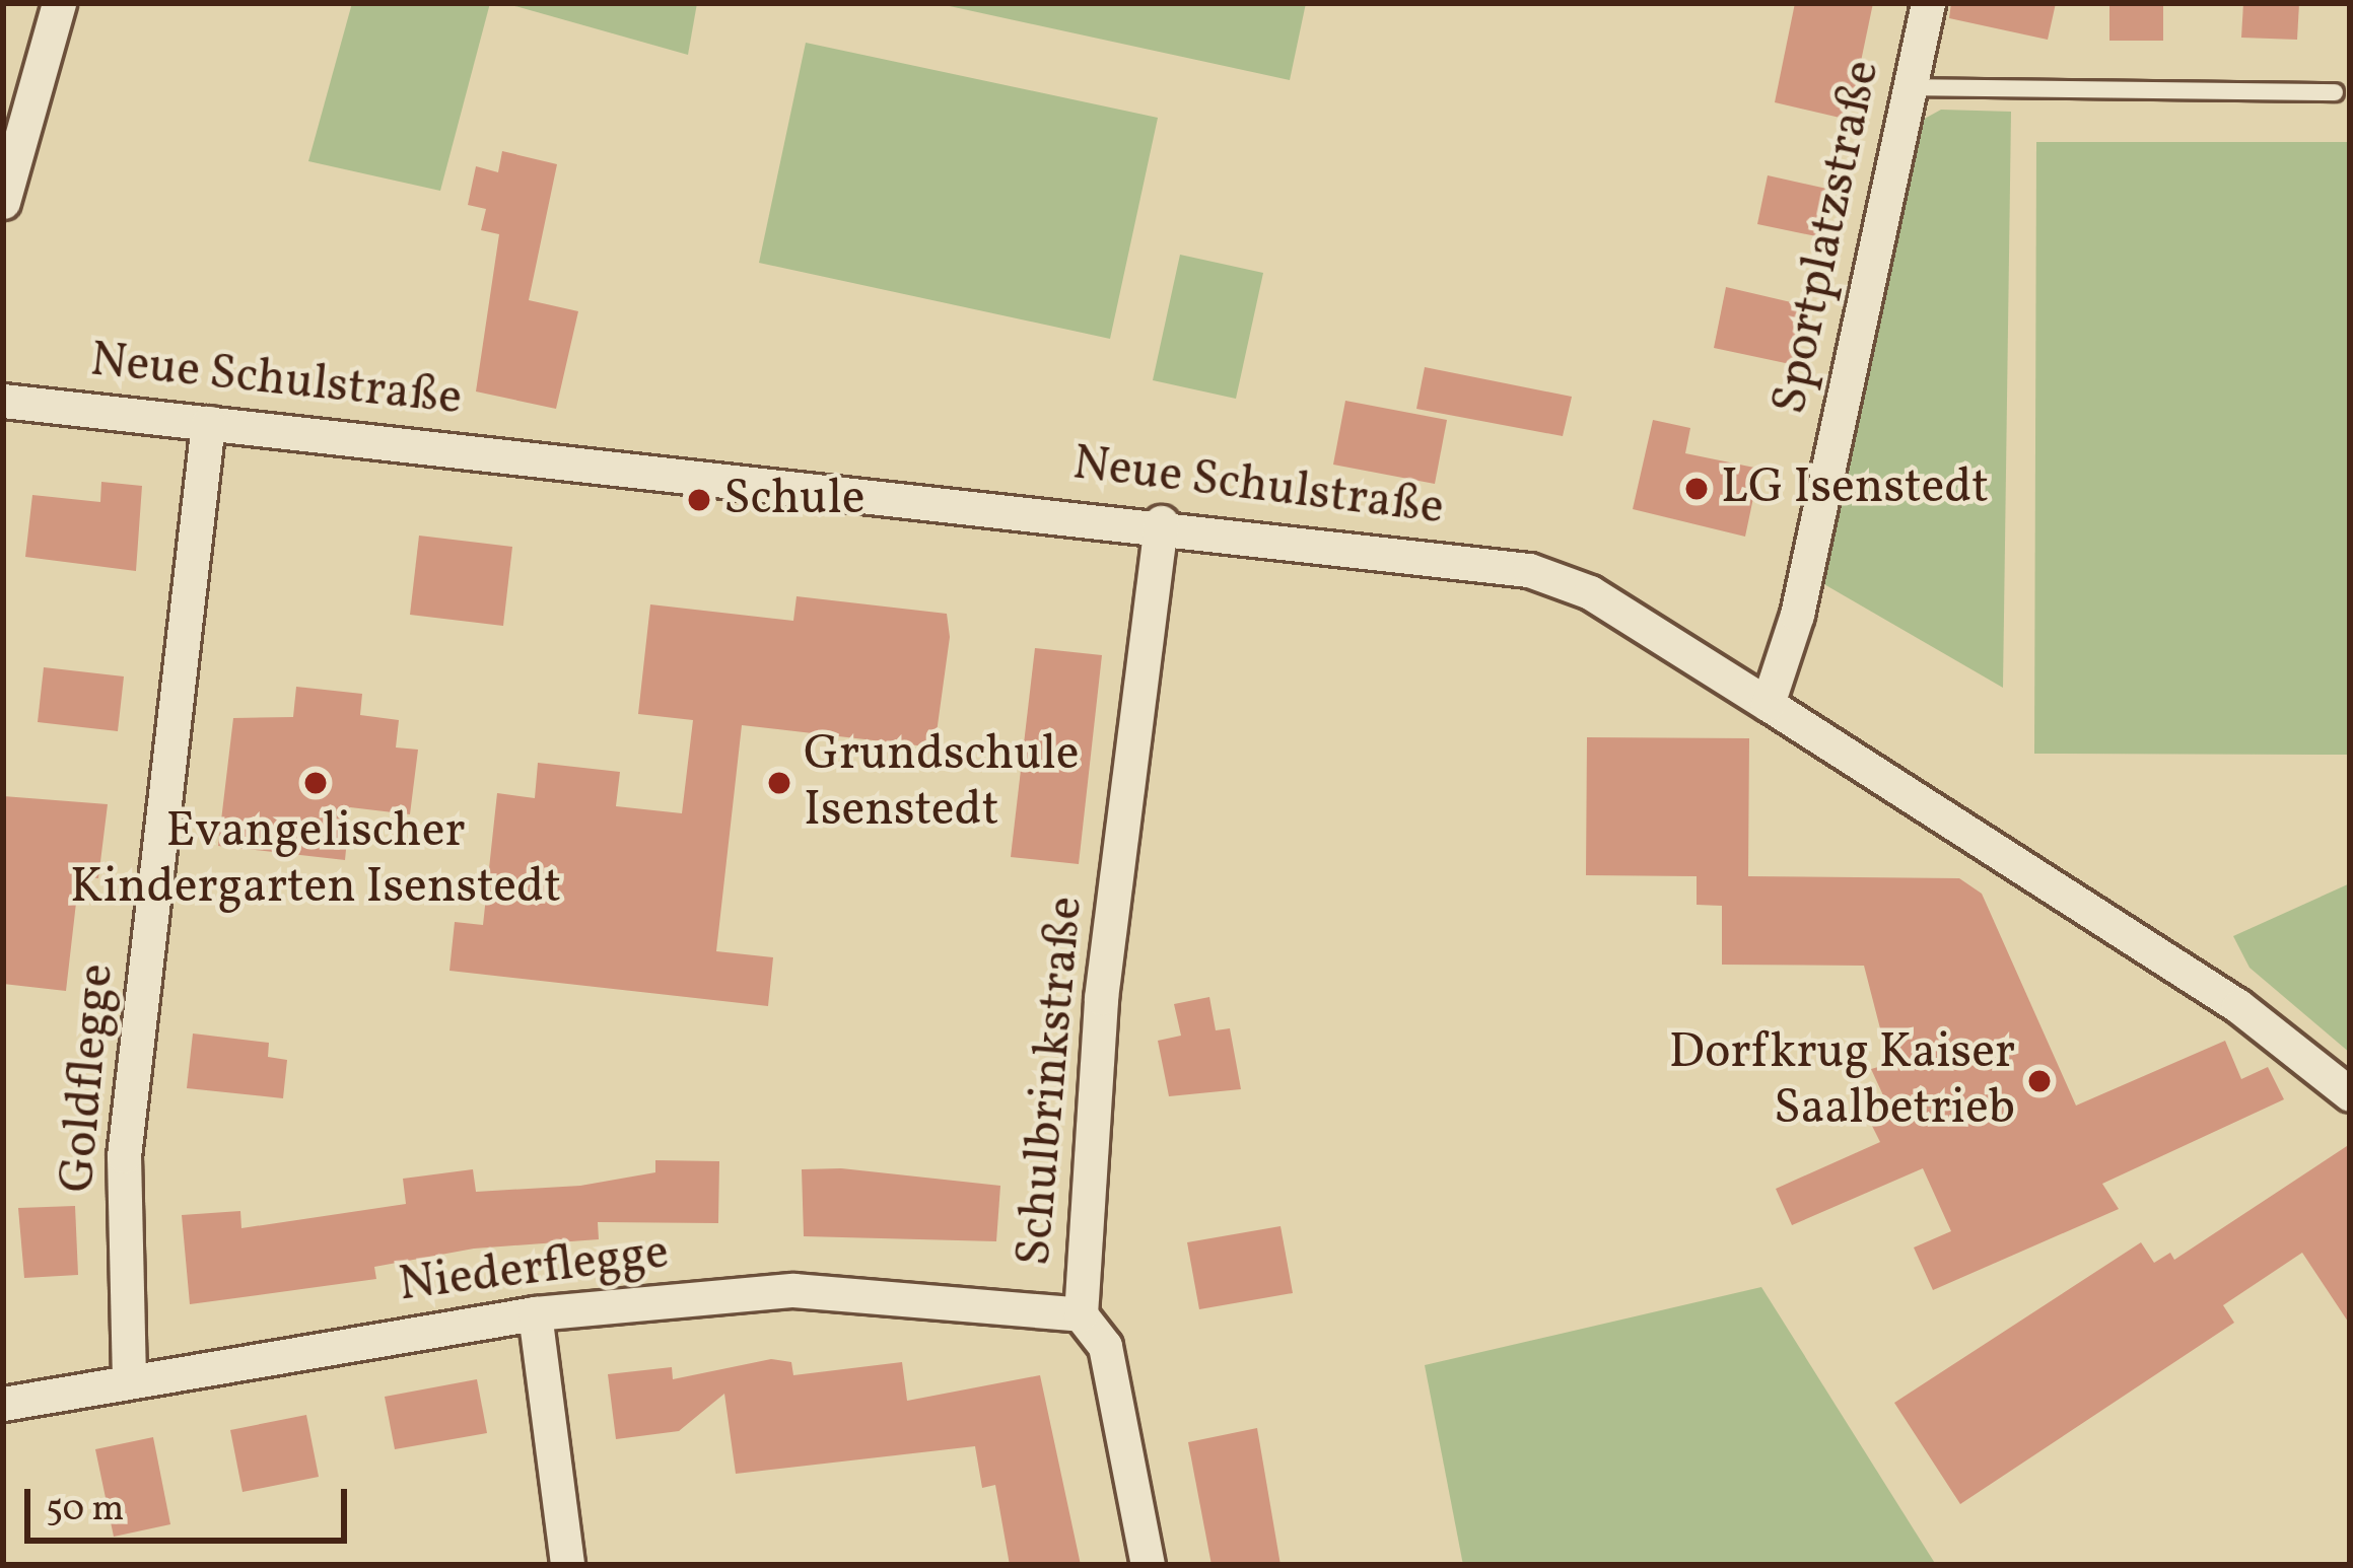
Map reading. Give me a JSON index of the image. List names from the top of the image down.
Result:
{
  "streets": {
    "street": [
      "Sportplatzstraße",
      "Neue Schulstraße",
      "Goldflegge",
      "Schulbrinkstraße",
      "Niederflegge"
    ]
  },
  "crossings": [
    ["Sportplatzstraße", "Neue Schulstraße"],
    ["Neue Schulstraße", "Goldflegge"],
    ["Neue Schulstraße", "Schulbrinkstraße"],
    ["Goldflegge", "Niederflegge"],
    ["Schulbrinkstraße", "Niederflegge"]
  ],
  "places": [
    "LG Isenstedt",
    "Schule",
    "Evangelischer Kindergarten Isenstedt",
    "Grundschule Isenstedt",
    "Dorfkrug Kaiser Saalbetrieb"
  ],
  "scale_bar": "50 m"
}
